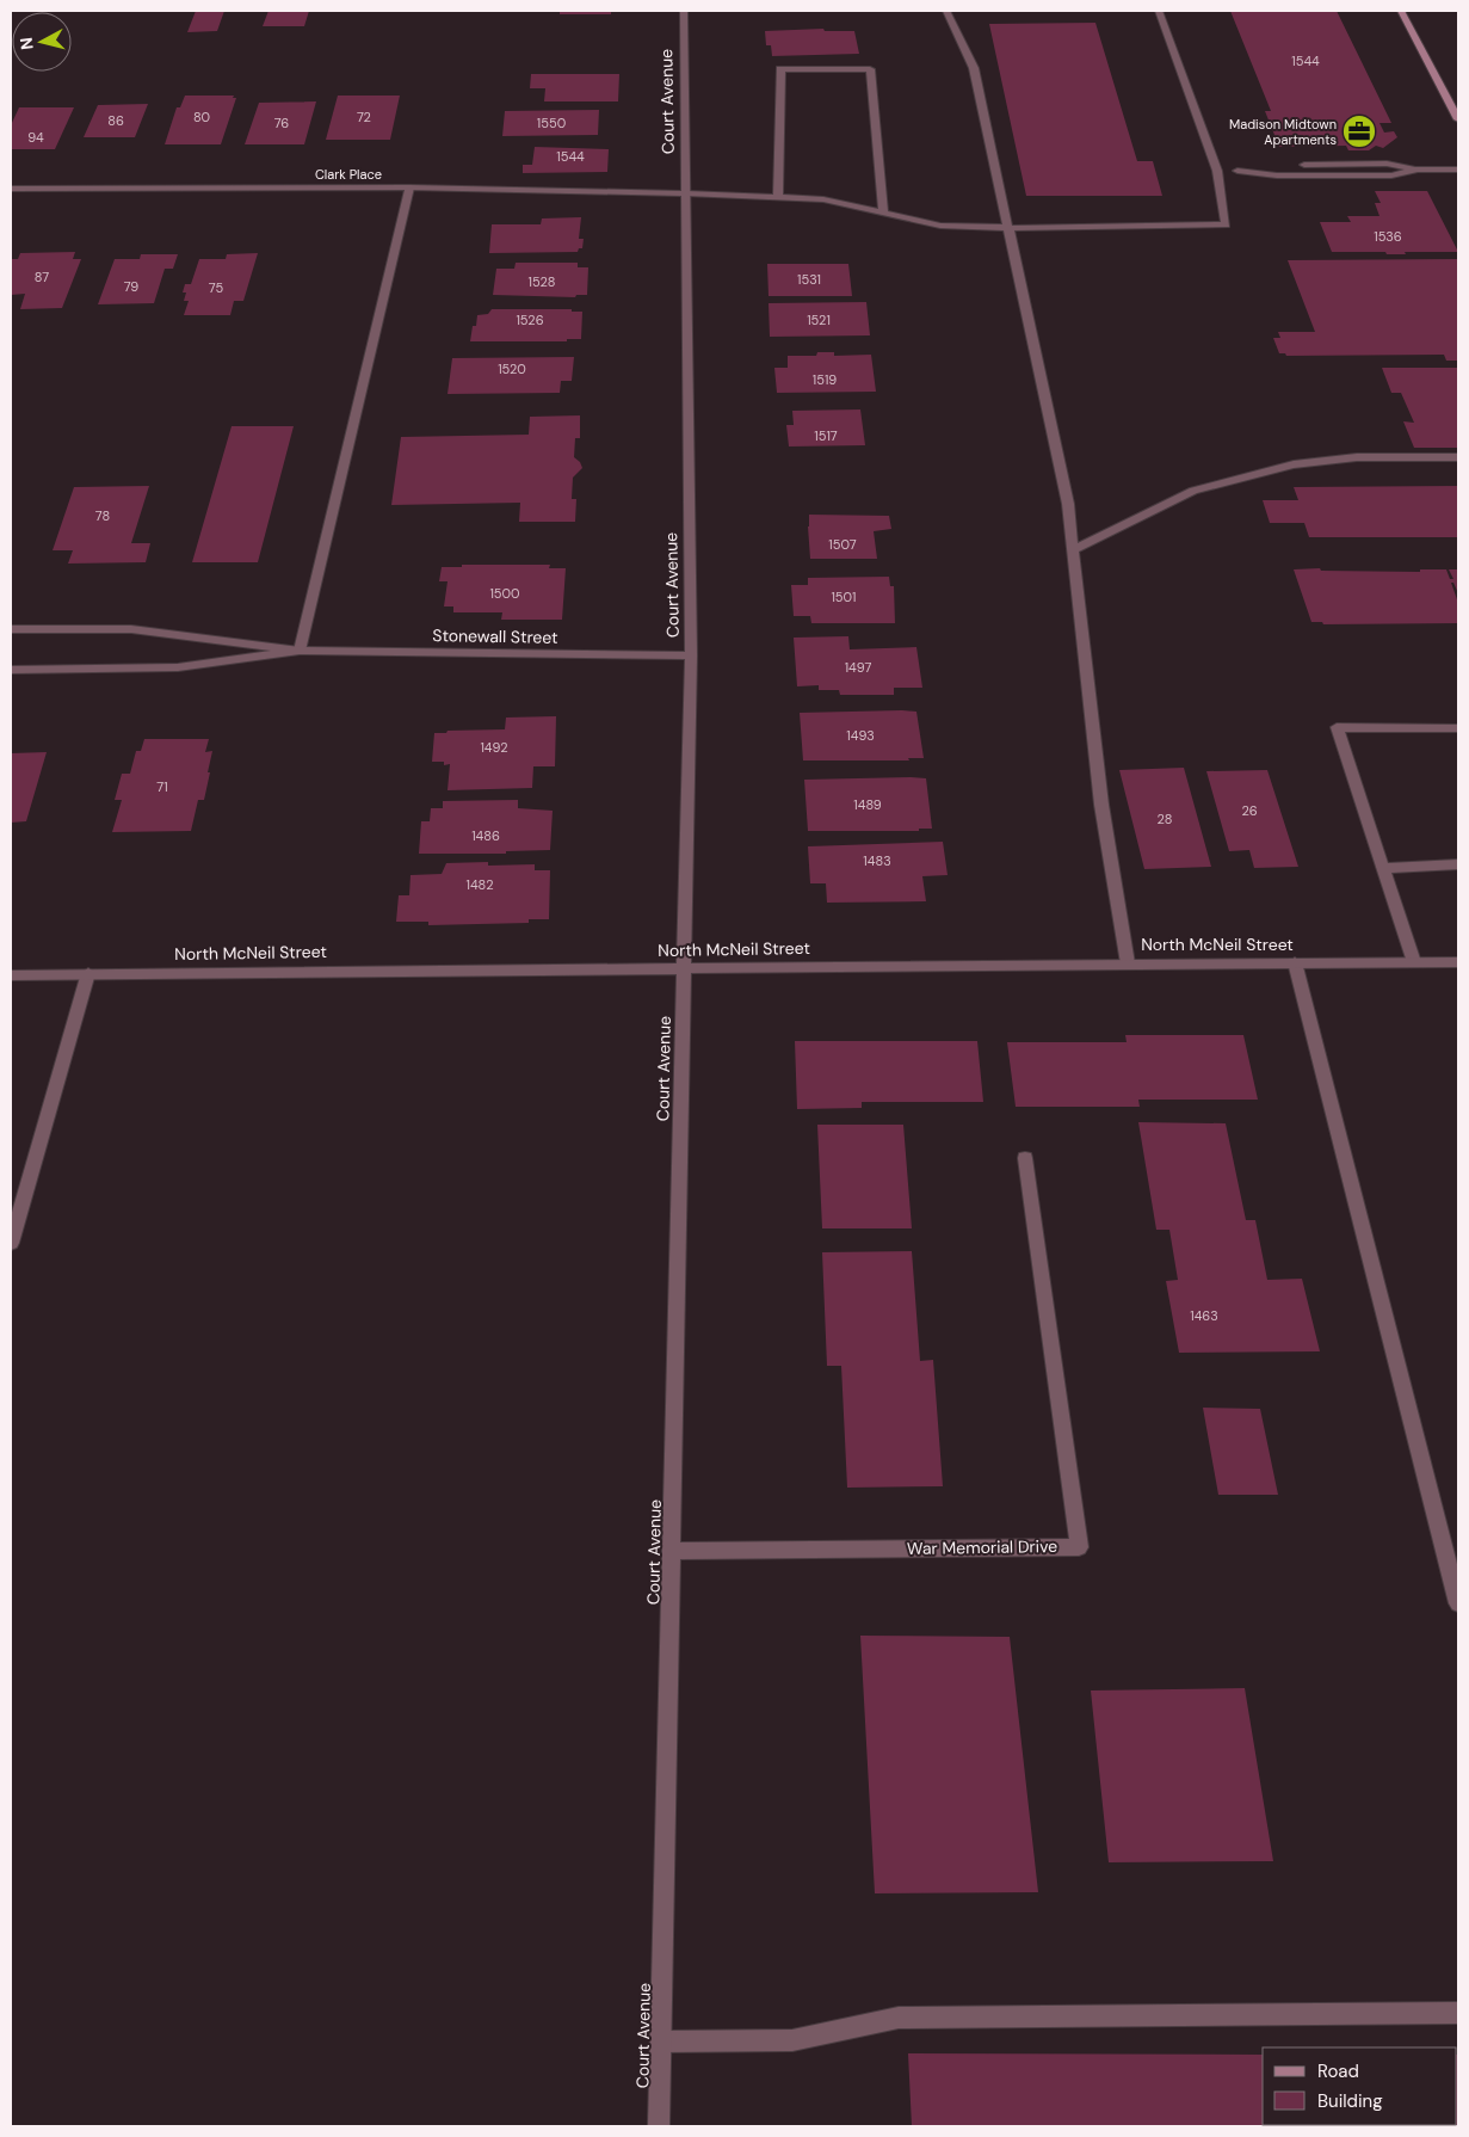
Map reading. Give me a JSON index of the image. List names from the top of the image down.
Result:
{
  "streets": {
    "street": [
      "Court Avenue",
      "Clark Place",
      "Stonewall Street",
      "North McNeil Street",
      "War Memorial Drive"
    ]
  },
  "crossings": [
    ["Court Avenue", "Clark Place"],
    ["Court Avenue", "Stonewall Street"],
    ["Court Avenue", "North McNeil Street"],
    ["Court Avenue", "War Memorial Drive"]
  ],
  "places": {
    "office": ["Madison Midtown Apartments"]
  },
  "house_numbers": [
    "1544",
    "80",
    "72",
    "86",
    "76",
    "1550",
    "94",
    "1544",
    "1536",
    "87",
    "1531",
    "1528",
    "79",
    "75",
    "1526",
    "1521",
    "1520",
    "1519",
    "1517",
    "78",
    "1507",
    "1500",
    "1501",
    "1497",
    "1493",
    "1492",
    "71",
    "1489",
    "26",
    "28",
    "1486",
    "1483",
    "1482",
    "1463"
  ],
  "legend": ["Road", "Building"],
  "north": "left"
}
